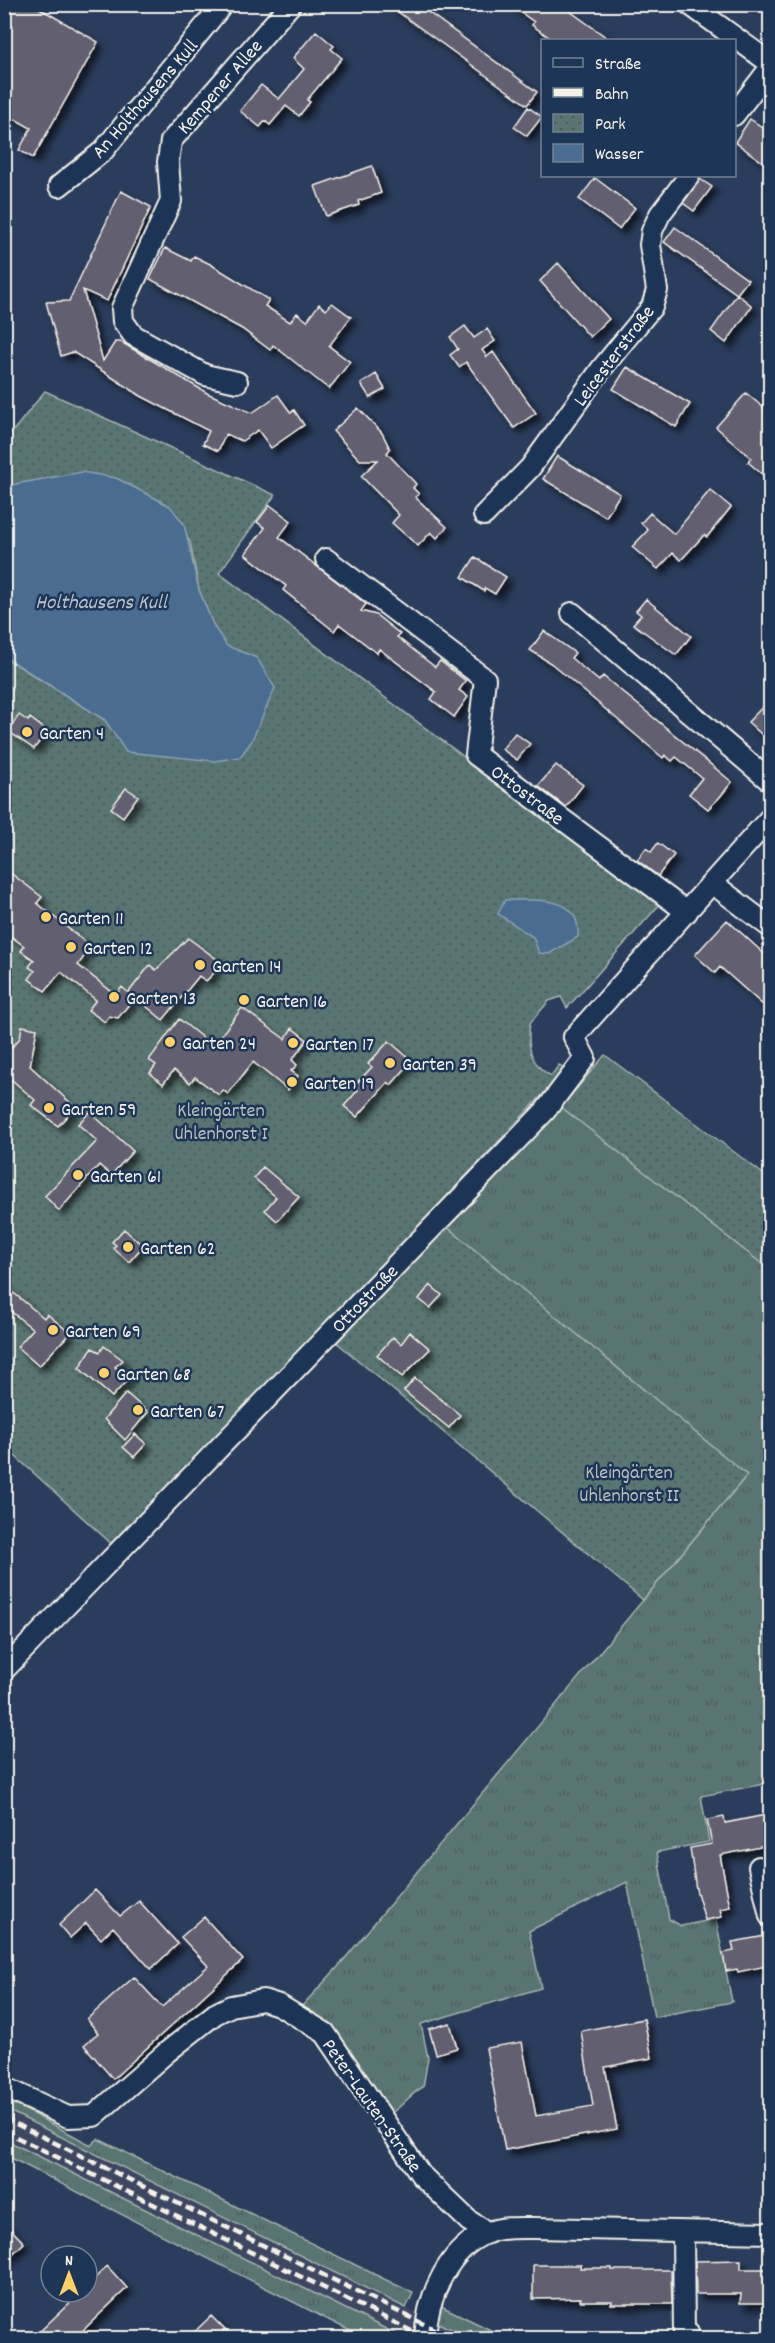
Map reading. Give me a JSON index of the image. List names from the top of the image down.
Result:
{
  "streets": {
    "street": [
      "Kempener Allee",
      "An Holthausens Kull",
      "Leicesterstraße",
      "Ottostraße",
      "Peter-Lauten-Straße"
    ]
  },
  "water": ["Holthausens Kull"],
  "parks": ["Kleingärten Uhlenhorst I", "Kleingärten Uhlenhorst II"],
  "places": [
    "Garten 4",
    "Garten 11",
    "Garten 12",
    "Garten 14",
    "Garten 13",
    "Garten 16",
    "Garten 24",
    "Garten 17",
    "Garten 39",
    "Garten 19",
    "Garten 59",
    "Garten 61",
    "Garten 62",
    "Garten 69",
    "Garten 68",
    "Garten 67"
  ],
  "legend": [
    "Straße",
    "Bahn",
    "Park",
    "Wasser"
  ],
  "north": "top"
}
